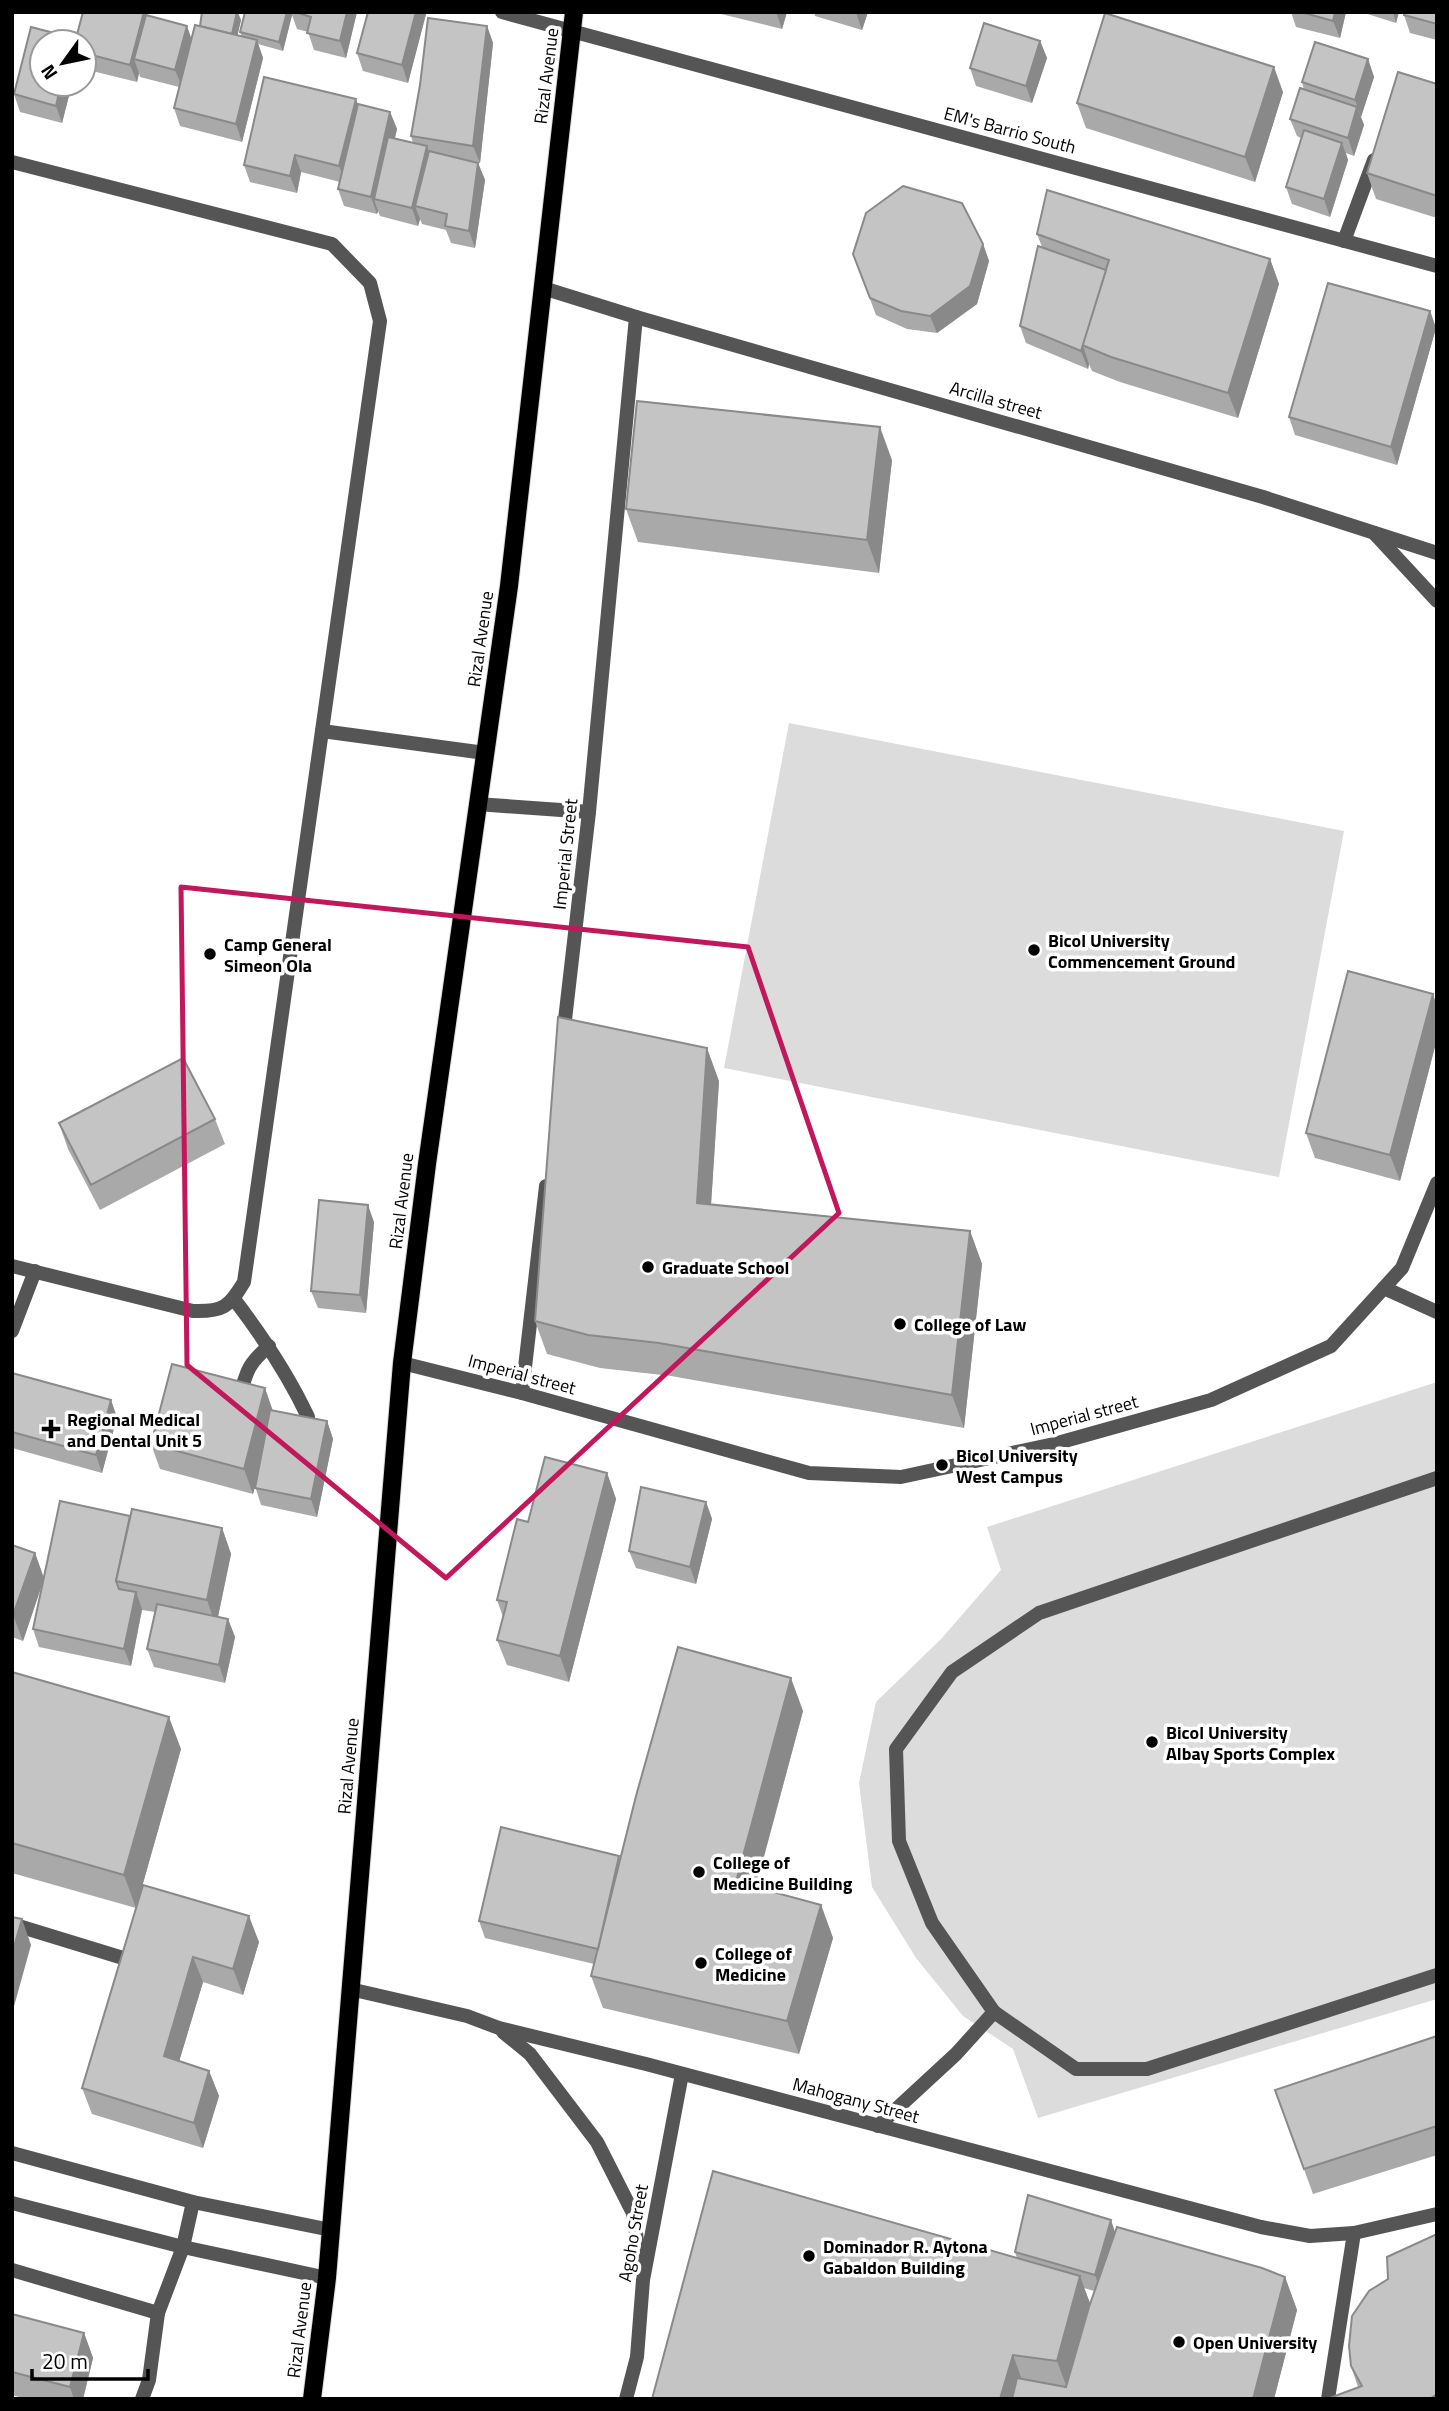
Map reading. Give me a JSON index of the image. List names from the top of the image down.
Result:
{
  "streets": {
    "main road": ["Rizal Avenue"],
    "street": [
      "EM's Barrio South",
      "Arcilla street",
      "Imperial Street",
      "Imperial street",
      "Mahogany Street",
      "Agoho Street"
    ]
  },
  "crossings": [
    ["Rizal Avenue", "EM's Barrio South"],
    ["Rizal Avenue", "Arcilla street"],
    ["Rizal Avenue", "Imperial street"],
    ["Rizal Avenue", "Mahogany Street"],
    ["Arcilla street", "Imperial Street"],
    ["Imperial Street", "Imperial street"],
    ["Mahogany Street", "Agoho Street"]
  ],
  "places": {
    "other": [
      "Bicol University Commencement Ground",
      "Camp General Simeon Ola",
      "Graduate School",
      "College of Law",
      "Bicol University West Campus",
      "Bicol University Albay Sports Complex",
      "College of Medicine Building",
      "College of Medicine",
      "Dominador R. Aytona Gabaldon Building",
      "Open University"
    ],
    "health": ["Regional Medical and Dental Unit 5"]
  },
  "scale_bar": "20 m",
  "north": "bottom left"
}
